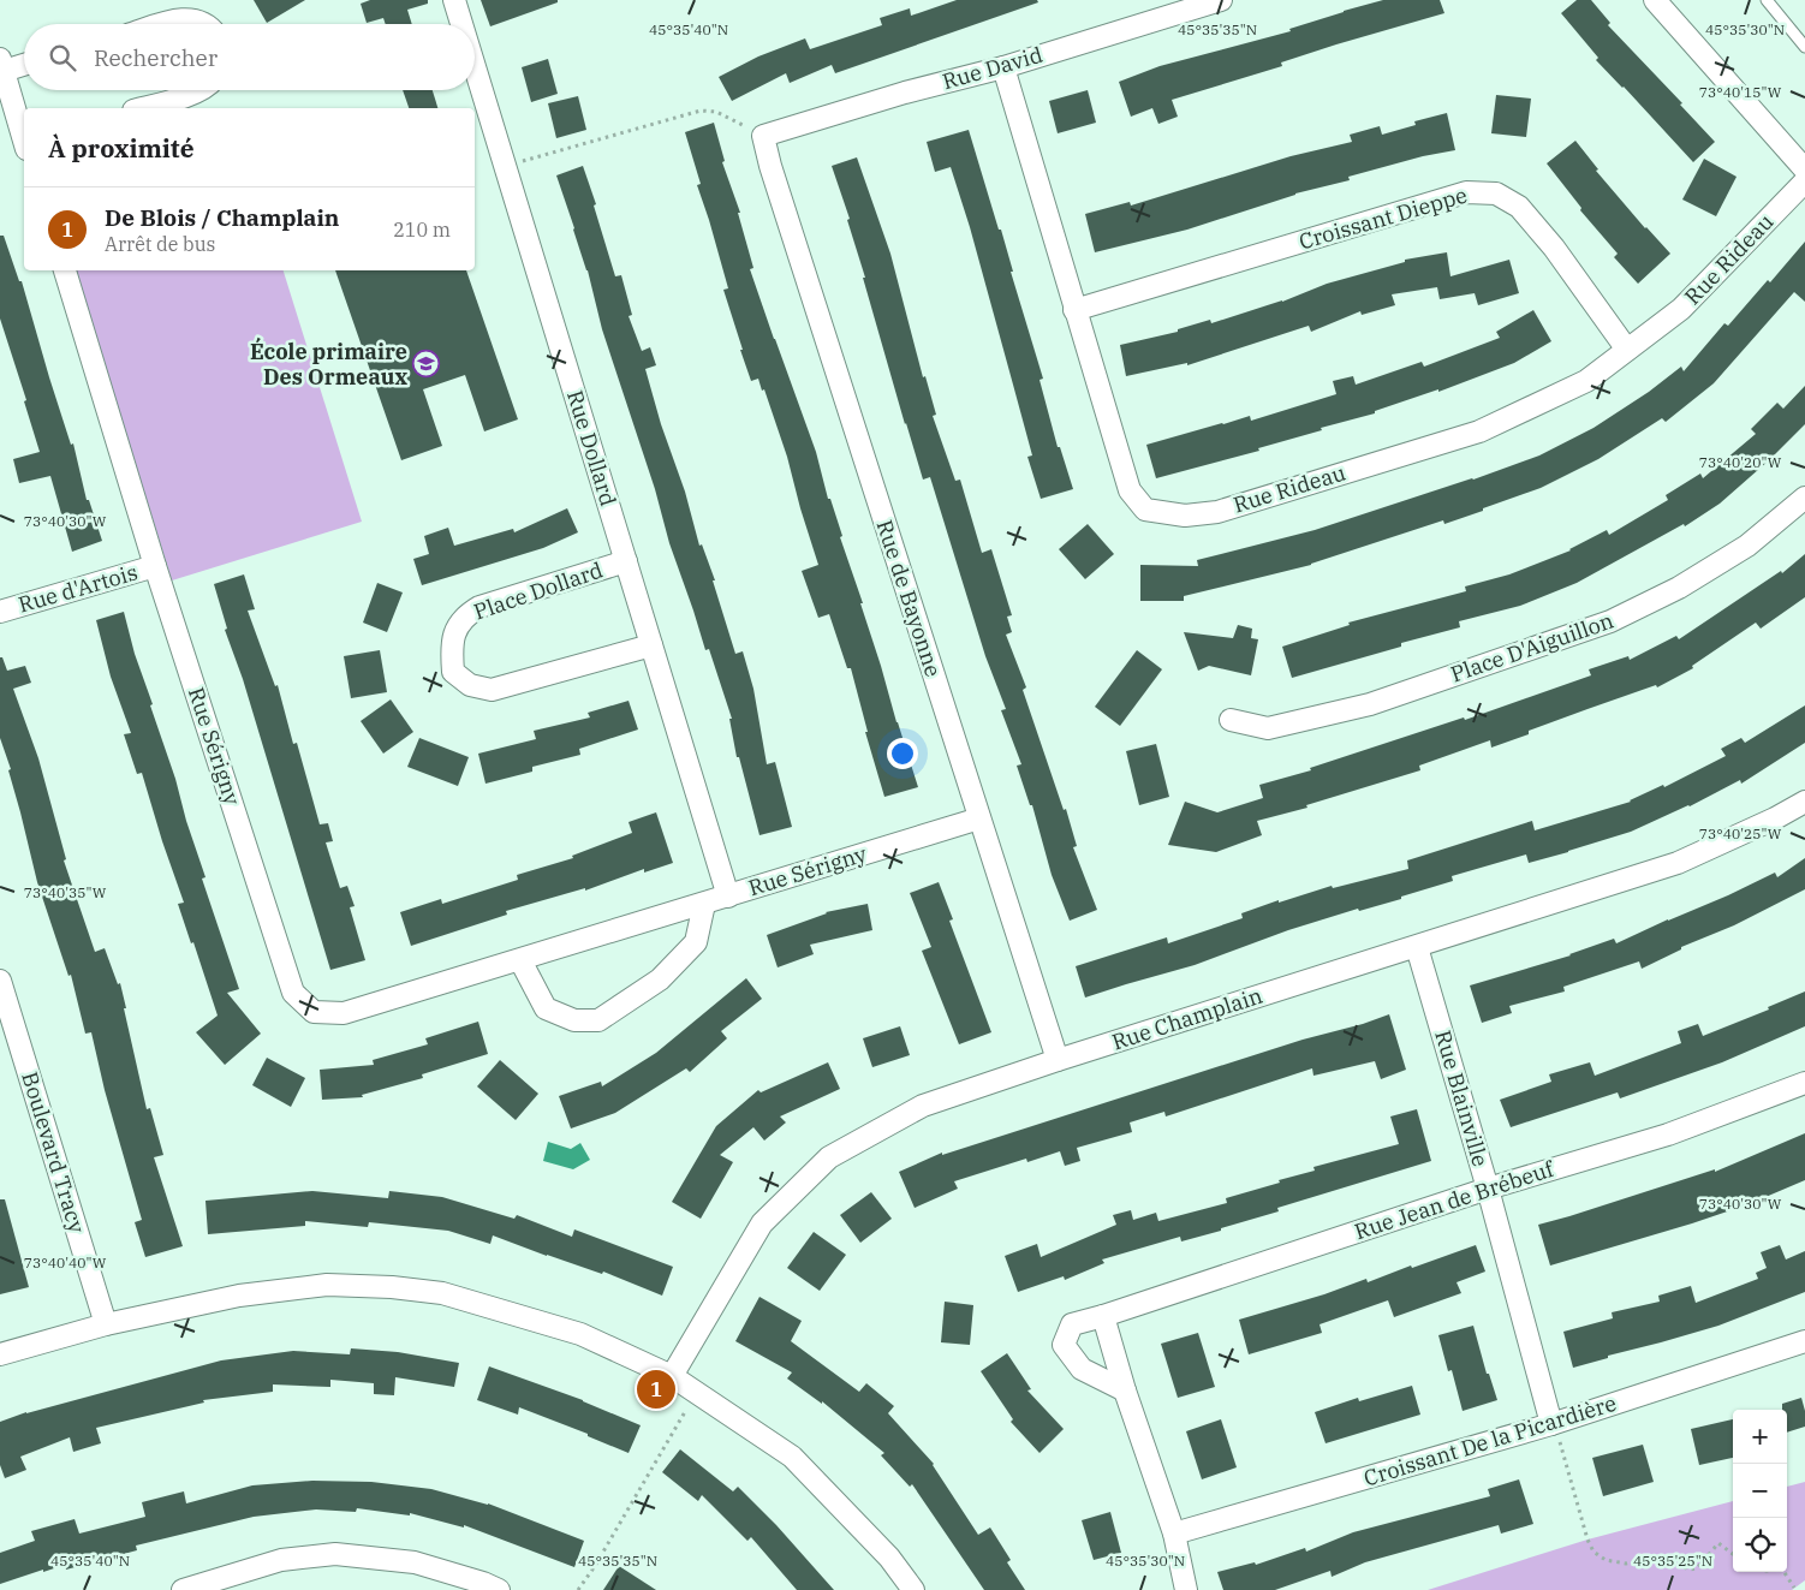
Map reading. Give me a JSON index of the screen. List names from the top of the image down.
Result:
{
  "streets": {
    "street": [
      "Rue David",
      "Croissant Dieppe",
      "Rue Rideau",
      "Rue Dollard",
      "Rue d'Artois",
      "Place Dollard",
      "Rue de Bayonne",
      "Place D'Aiguillon",
      "Rue Sérigny",
      "Rue Champlain",
      "Rue Blainville",
      "Boulevard Tracy",
      "Rue Jean de Brébeuf",
      "Croissant De la Picardière"
    ]
  },
  "crossings": [
    ["Rue David", "Rue Rideau"],
    ["Rue David", "Rue de Bayonne"],
    ["Croissant Dieppe", "Rue Rideau"],
    ["Rue Dollard", "Place Dollard"],
    ["Rue Dollard", "Rue Sérigny"],
    ["Rue d'Artois", "Rue Sérigny"],
    ["Rue de Bayonne", "Rue Sérigny"],
    ["Rue de Bayonne", "Rue Champlain"],
    ["Rue Champlain", "Rue Blainville"],
    ["Rue Blainville", "Rue Jean de Brébeuf"],
    ["Rue Blainville", "Croissant De la Picardière"]
  ],
  "places": {
    "school or university": ["École primaire Des Ormeaux"]
  },
  "page": {
    "search": "Rechercher",
    "heading": "À proximité",
    "list": [
      {
        "mark": "1",
        "name": "De Blois / Champlain",
        "note": "Arrêt de bus",
        "value": "210 m"
      }
    ],
    "pins": "1",
    "map_buttons": ["+", "−"]
  },
  "coordinates": [
    "45°35'40\"N",
    "45°35'35\"N",
    "45°35'30\"N",
    "73°40'15\"W",
    "73°40'20\"W",
    "73°40'30\"W",
    "73°40'25\"W",
    "73°40'35\"W",
    "73°40'40\"W",
    "45°35'25\"N"
  ]
}
